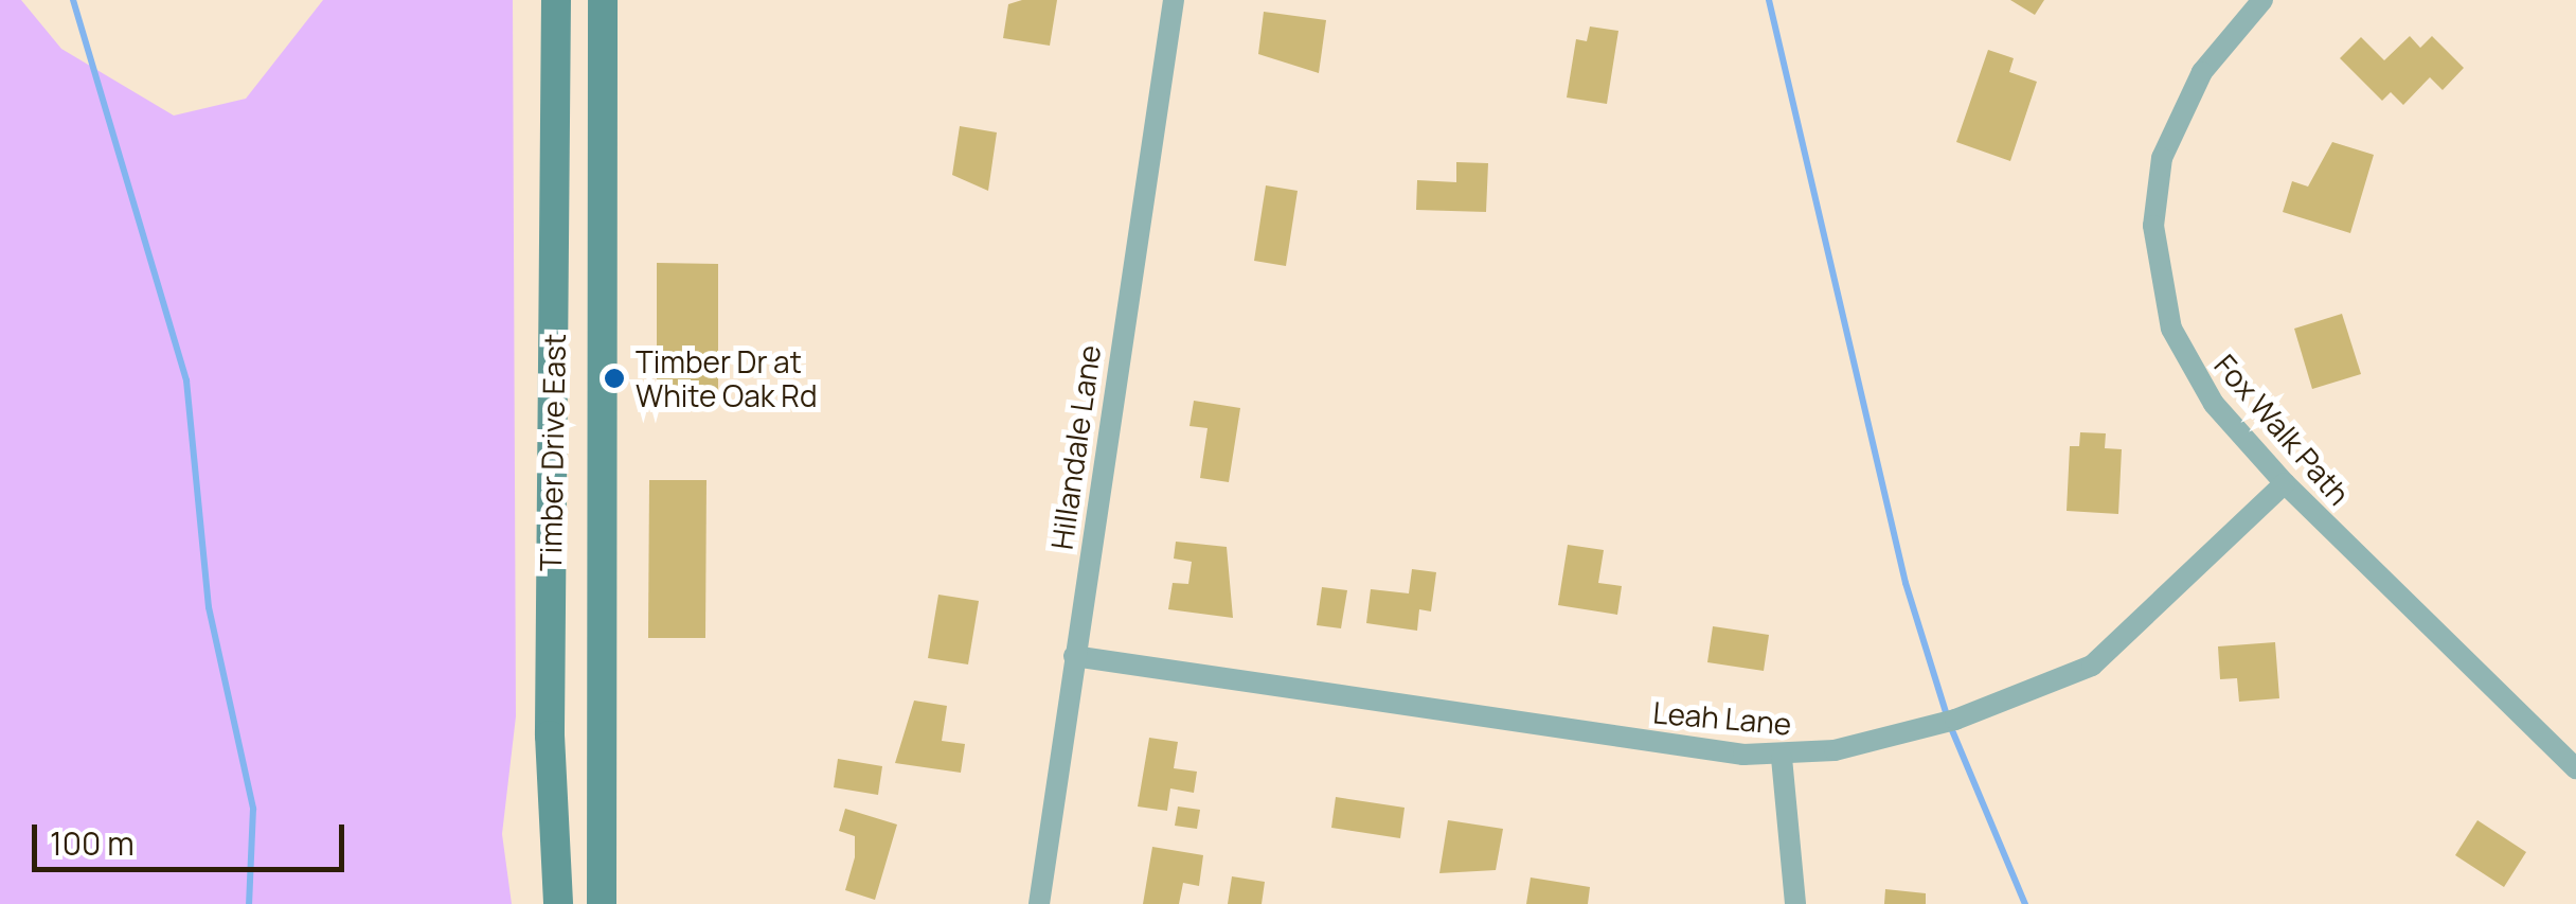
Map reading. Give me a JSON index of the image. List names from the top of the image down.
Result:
{
  "streets": {
    "main road": ["Timber Drive East"],
    "street": ["Fox Walk Path", "Hillandale Lane", "Leah Lane"]
  },
  "crossings": [
    ["Fox Walk Path", "Leah Lane"],
    ["Hillandale Lane", "Leah Lane"]
  ],
  "places": ["Timber Dr at White Oak Rd"],
  "scale_bar": "100 m"
}
